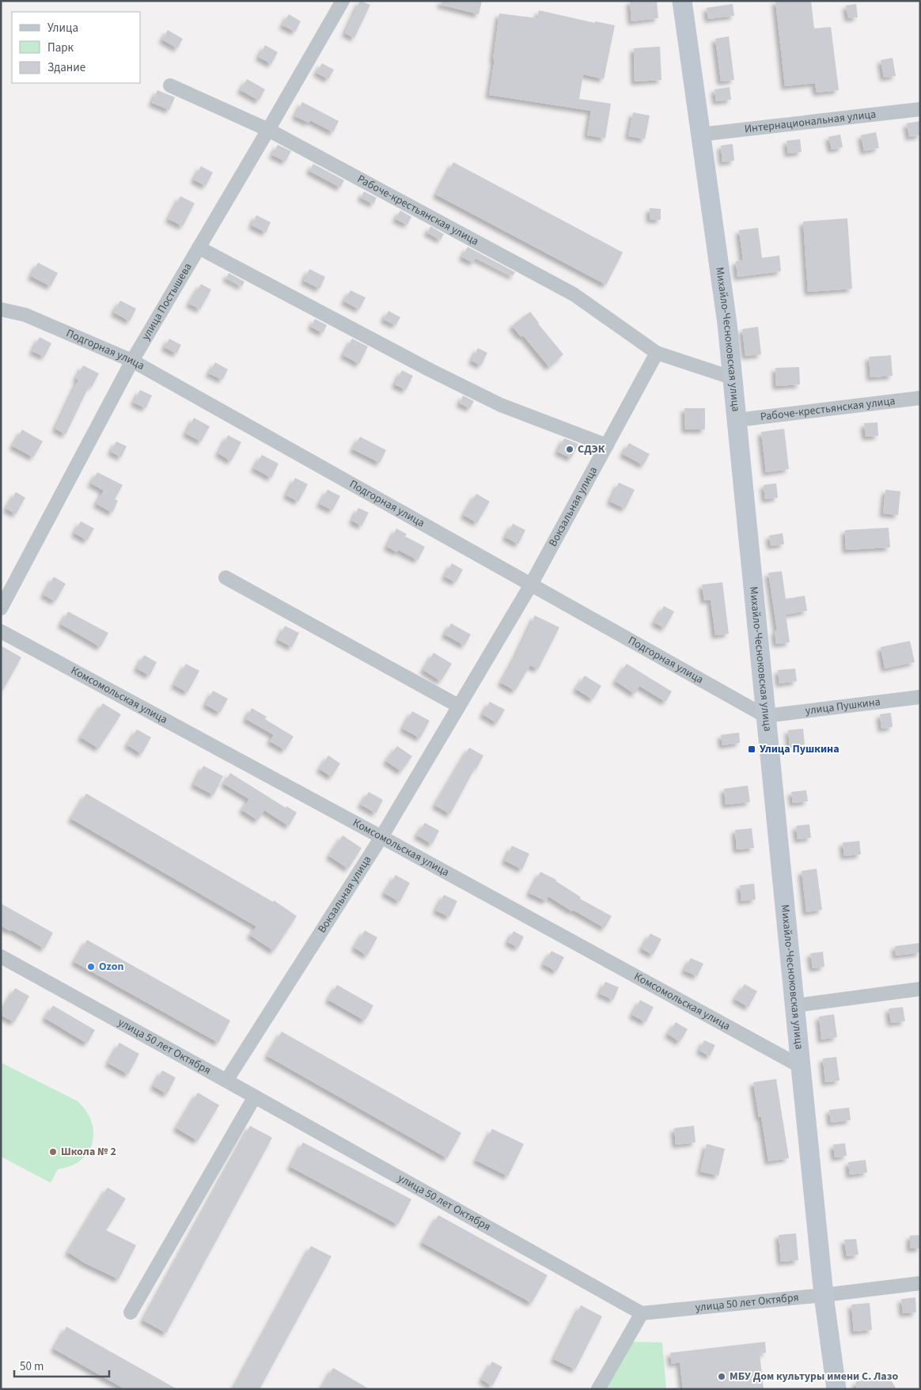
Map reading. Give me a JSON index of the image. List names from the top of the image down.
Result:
{
  "streets": {
    "main road": ["Михайло-Чесноковская улица"],
    "street": [
      "Интернациональная улица",
      "Рабоче-крестьянская улица",
      "улица Постышева",
      "Подгорная улица",
      "Вокзальная улица",
      "Комсомольская улица",
      "улица Пушкина",
      "улица 50 лет Октября"
    ]
  },
  "crossings": [
    ["Интернациональная улица", "Михайло-Чесноковская улица"],
    ["Рабоче-крестьянская улица", "улица Постышева"],
    ["Рабоче-крестьянская улица", "Михайло-Чесноковская улица"],
    ["Рабоче-крестьянская улица", "Вокзальная улица"],
    ["улица Постышева", "Подгорная улица"],
    ["Михайло-Чесноковская улица", "Подгорная улица"],
    ["Михайло-Чесноковская улица", "Комсомольская улица"],
    ["Михайло-Чесноковская улица", "улица Пушкина"],
    ["Михайло-Чесноковская улица", "улица 50 лет Октября"],
    ["Подгорная улица", "Вокзальная улица"],
    ["Подгорная улица", "улица Пушкина"],
    ["Вокзальная улица", "Комсомольская улица"],
    ["Вокзальная улица", "улица 50 лет Октября"]
  ],
  "places": {
    "other": [
      "СДЭК",
      "Ozon",
      "Школа № 2",
      "МБУ Дом культуры имени С. Лазо"
    ],
    "transit": ["Улица Пушкина"]
  },
  "legend": ["Улица", "Парк", "Здание"],
  "scale_bar": "50 m"
}
